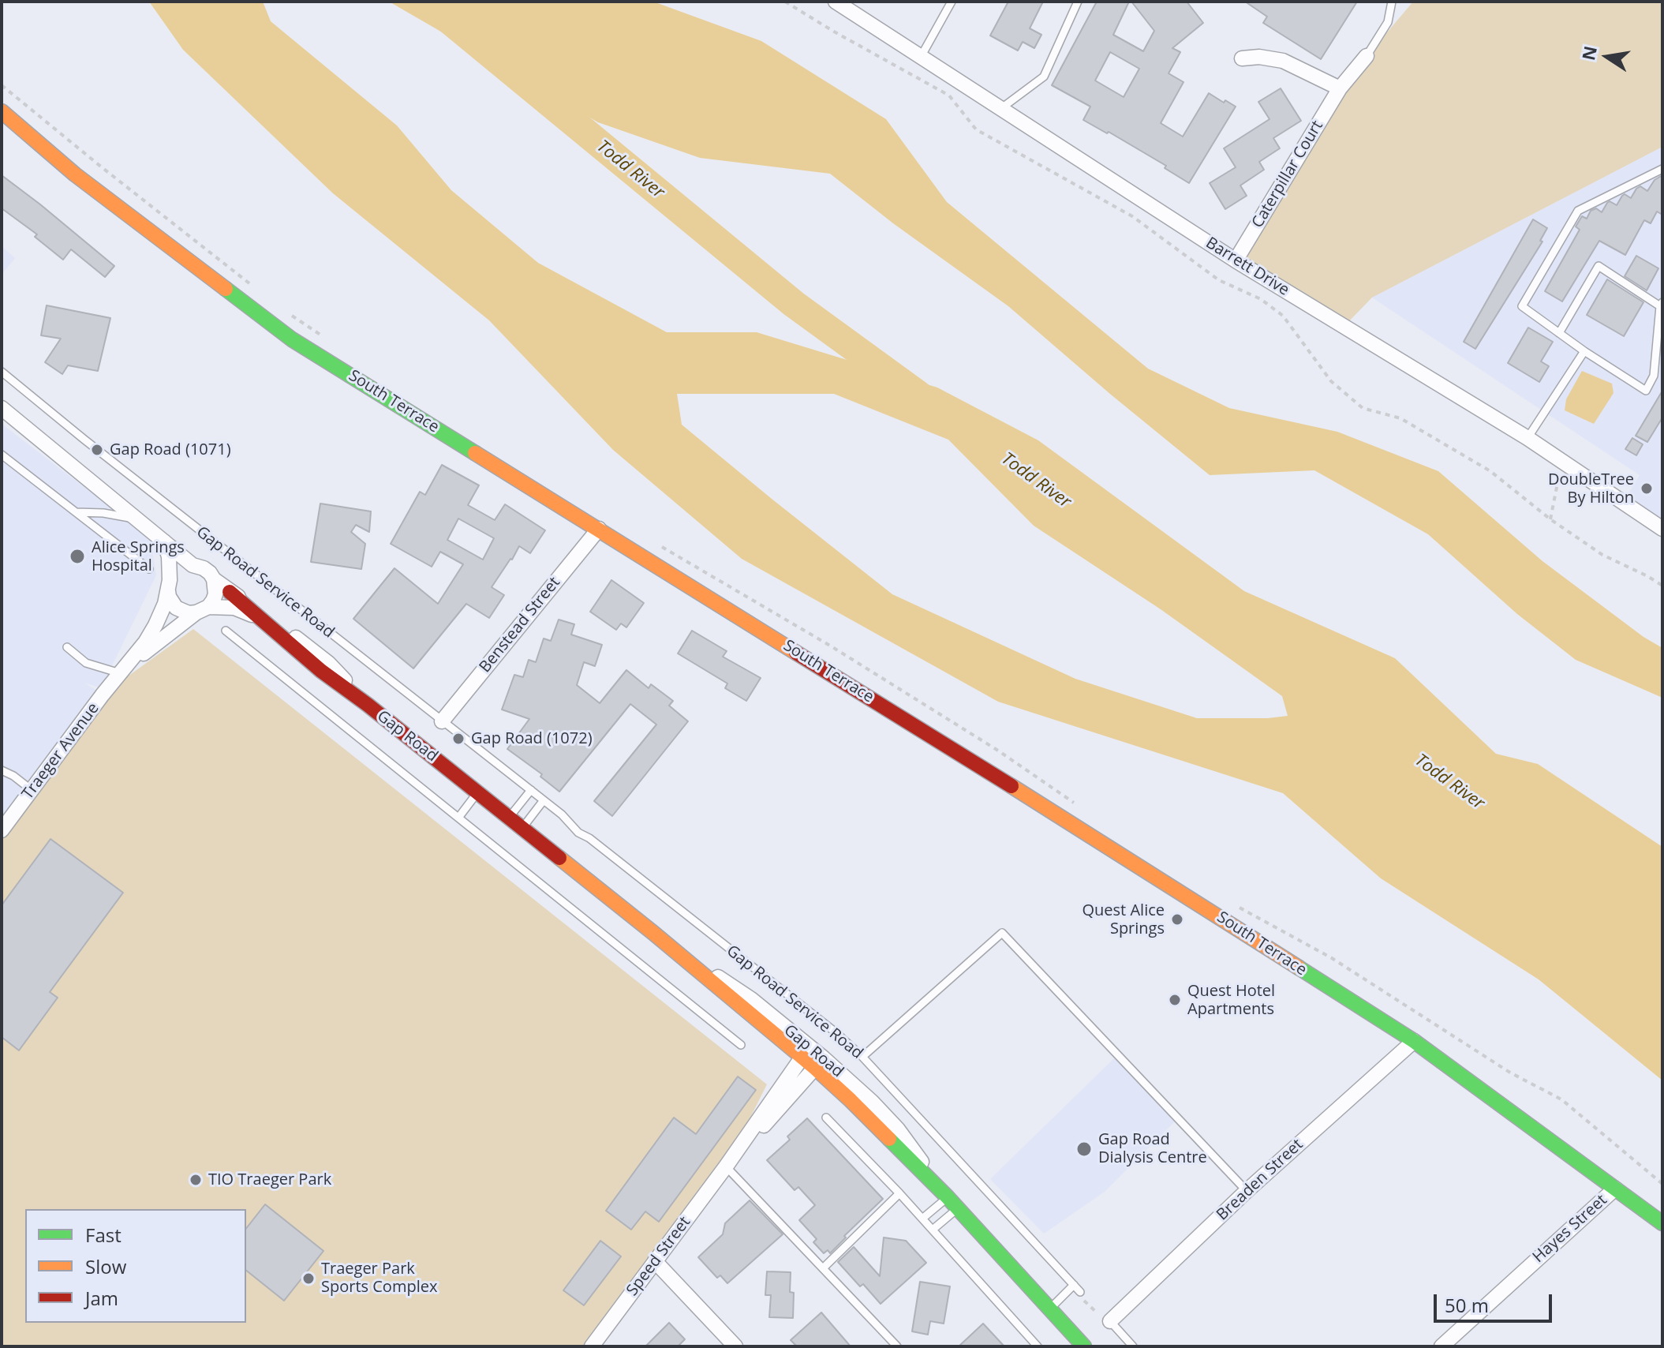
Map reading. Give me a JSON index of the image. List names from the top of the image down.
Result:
{
  "streets": {
    "street": [
      "Caterpillar Court",
      "Barrett Drive",
      "South Terrace",
      "Benstead Street",
      "Gap Road",
      "Traeger Avenue",
      "Breaden Street",
      "Hayes Street",
      "Speed Street"
    ],
    "lane": ["Gap Road Service Road"]
  },
  "crossings": [
    ["Caterpillar Court", "Barrett Drive"],
    ["South Terrace", "Benstead Street"],
    ["South Terrace", "Breaden Street"],
    ["South Terrace", "Hayes Street"],
    ["Gap Road Service Road", "Benstead Street"],
    ["Gap Road", "Traeger Avenue"],
    ["Gap Road", "Speed Street"]
  ],
  "water": ["Todd River"],
  "places": [
    "Gap Road (1071)",
    "DoubleTree By Hilton",
    "Alice Springs Hospital",
    "Gap Road (1072)",
    "Quest Alice Springs",
    "Quest Hotel Apartments",
    "Gap Road Dialysis Centre",
    "TIO Traeger Park",
    "Traeger Park Sports Complex"
  ],
  "legend": ["Fast", "Slow", "Jam"],
  "scale_bar": "50 m",
  "north": "left"
}
